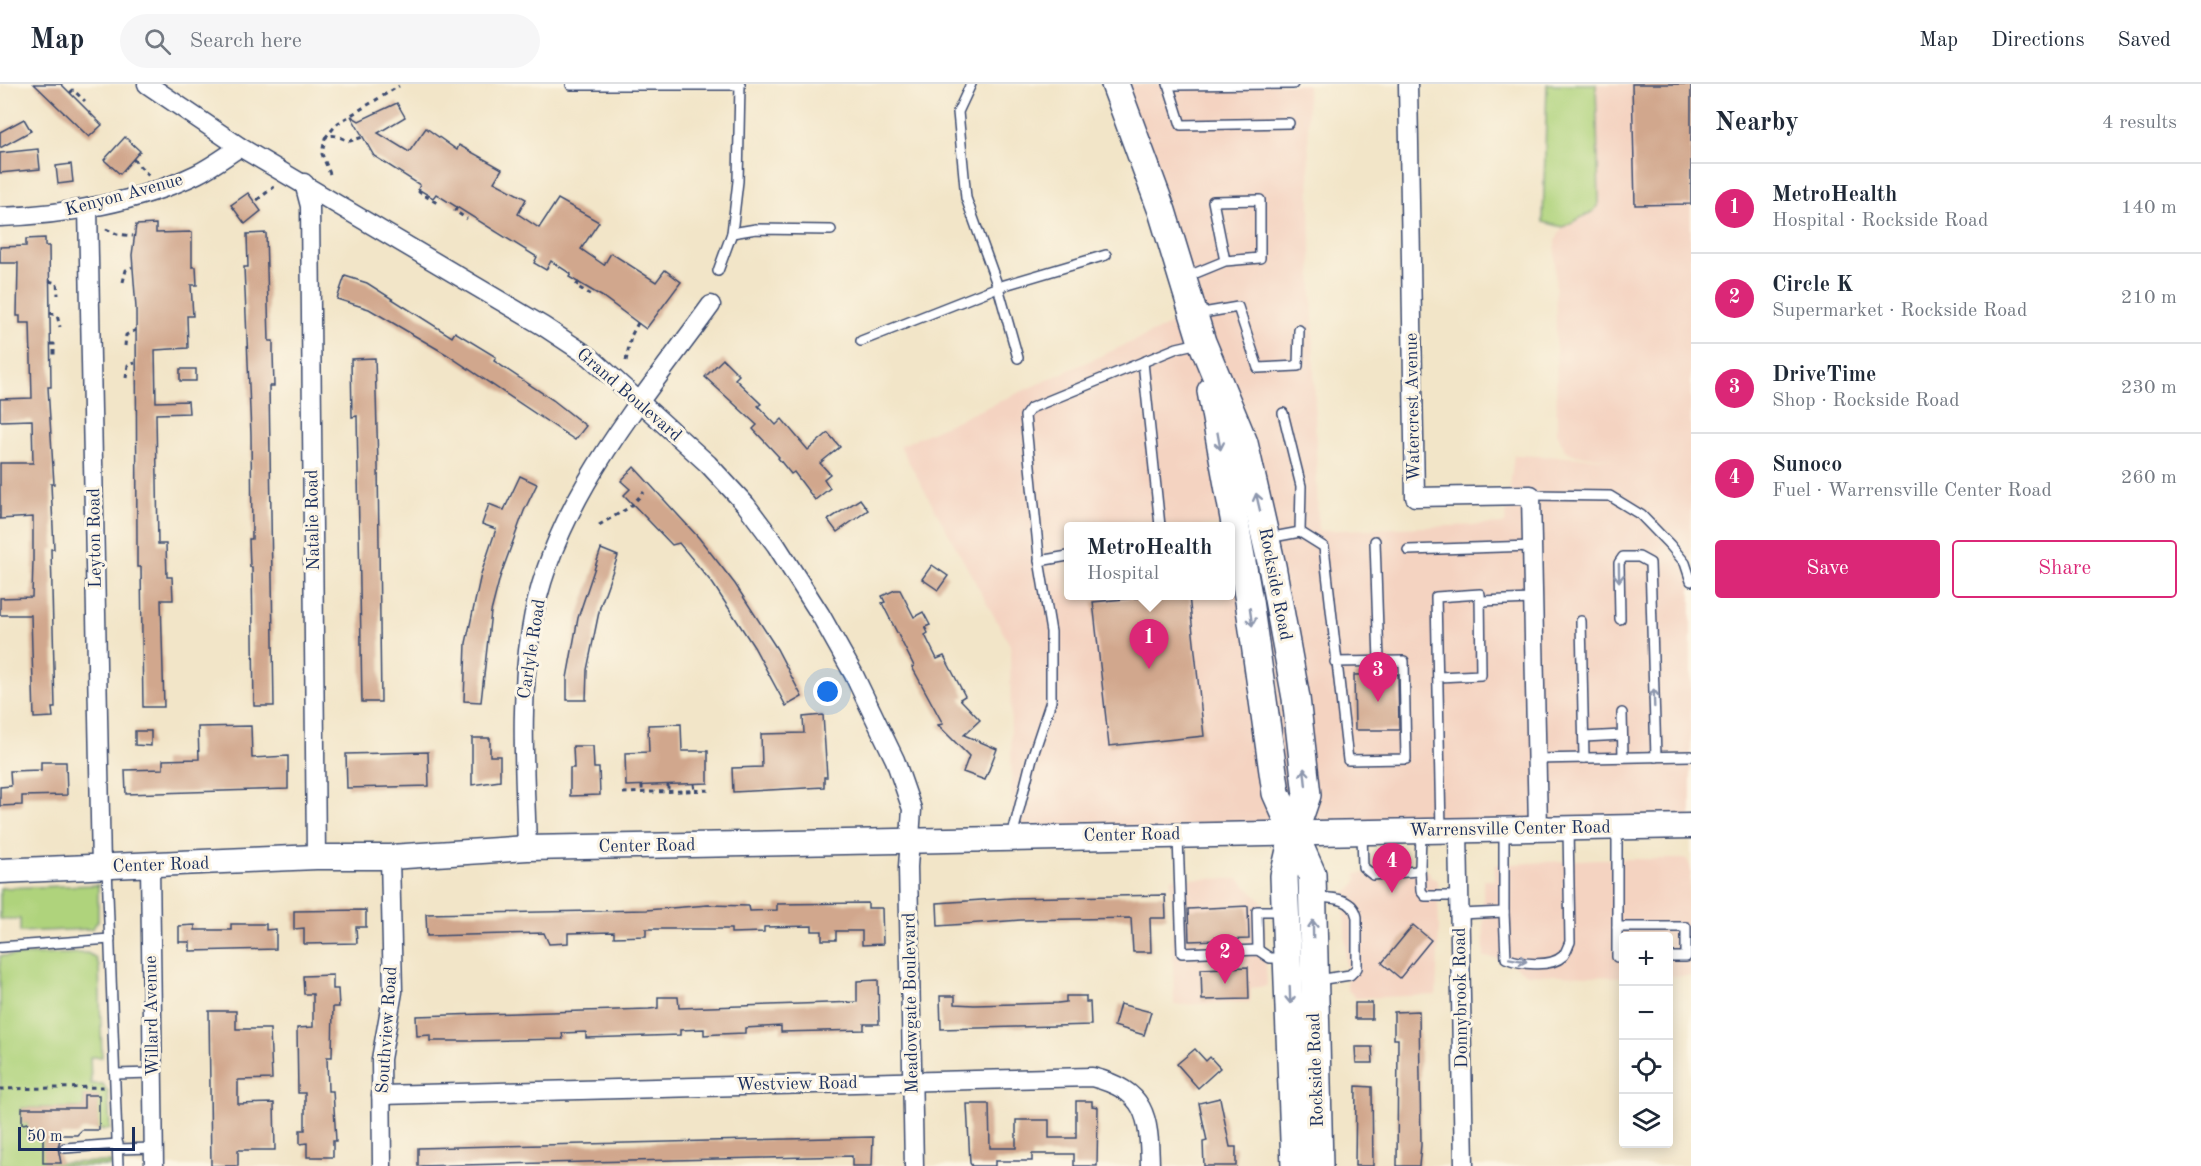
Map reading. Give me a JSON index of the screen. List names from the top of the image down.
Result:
{
  "streets": {
    "main road": ["Rockside Road", "Warrensville Center Road", "Center Road"],
    "street": [
      "Kenyon Avenue",
      "Grand Boulevard",
      "Watercrest Avenue",
      "Natalie Road",
      "Leyton Road",
      "Carlyle Road",
      "Donnybrook Road",
      "Meadowgate Boulevard",
      "Willard Avenue",
      "Southview Road",
      "Westview Road"
    ]
  },
  "crossings": [
    ["Kenyon Avenue", "Grand Boulevard"],
    ["Kenyon Avenue", "Leyton Road"],
    ["Grand Boulevard", "Natalie Road"],
    ["Grand Boulevard", "Carlyle Road"],
    ["Grand Boulevard", "Center Road"],
    ["Grand Boulevard", "Meadowgate Boulevard"],
    ["Natalie Road", "Center Road"],
    ["Leyton Road", "Center Road"],
    ["Rockside Road", "Warrensville Center Road"],
    ["Rockside Road", "Center Road"],
    ["Carlyle Road", "Center Road"],
    ["Warrensville Center Road", "Center Road"],
    ["Warrensville Center Road", "Donnybrook Road"],
    ["Center Road", "Meadowgate Boulevard"],
    ["Center Road", "Willard Avenue"],
    ["Center Road", "Southview Road"],
    ["Meadowgate Boulevard", "Westview Road"],
    ["Southview Road", "Westview Road"]
  ],
  "scale_bar": "50 m",
  "page": {
    "header": "Map",
    "search": "Search here",
    "nav": ["Map", "Directions", "Saved"],
    "heading": ["Nearby", "4 results"],
    "list": [
      {
        "mark": "1",
        "name": "MetroHealth",
        "note": "Hospital · Rockside Road",
        "value": "140 m"
      },
      {
        "mark": "2",
        "name": "Circle K",
        "note": "Supermarket · Rockside Road",
        "value": "210 m"
      },
      {
        "mark": "3",
        "name": "DriveTime",
        "note": "Shop · Rockside Road",
        "value": "230 m"
      },
      {
        "mark": "4",
        "name": "Sunoco",
        "note": "Fuel · Warrensville Center Road",
        "value": "260 m"
      }
    ],
    "popup": ["MetroHealth", "Hospital"],
    "buttons": ["Save", "Share"],
    "pins": [
      "1",
      "3",
      "4",
      "2"
    ],
    "map_buttons": ["+", "−"],
    "scale": "50 m"
  }
}
